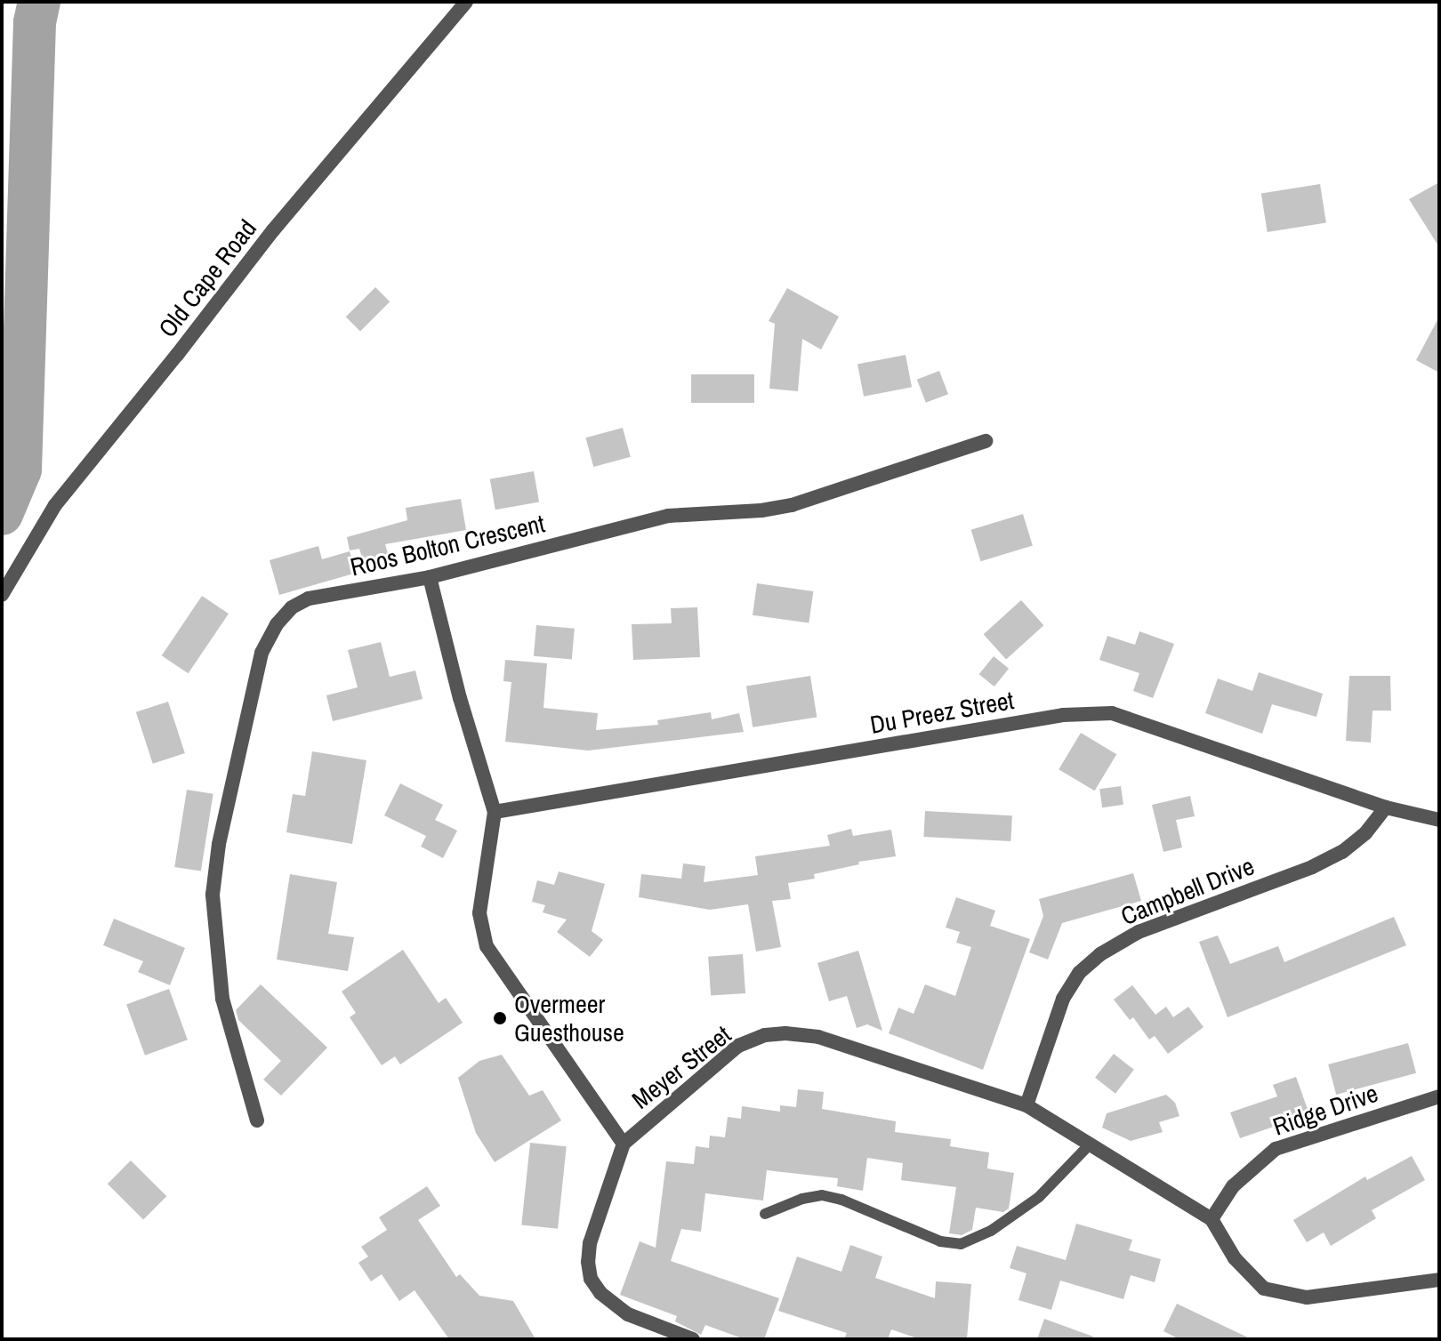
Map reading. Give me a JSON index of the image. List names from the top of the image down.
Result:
{
  "streets": {
    "street": [
      "Old Cape Road",
      "Roos Bolton Crescent",
      "Du Preez Street",
      "Campbell Drive",
      "Meyer Street",
      "Ridge Drive"
    ]
  },
  "crossings": [
    ["Roos Bolton Crescent", "Meyer Street"],
    ["Du Preez Street", "Campbell Drive"],
    ["Du Preez Street", "Meyer Street"],
    ["Campbell Drive", "Meyer Street"],
    ["Meyer Street", "Ridge Drive"]
  ],
  "places": ["Overmeer Guesthouse"]
}
